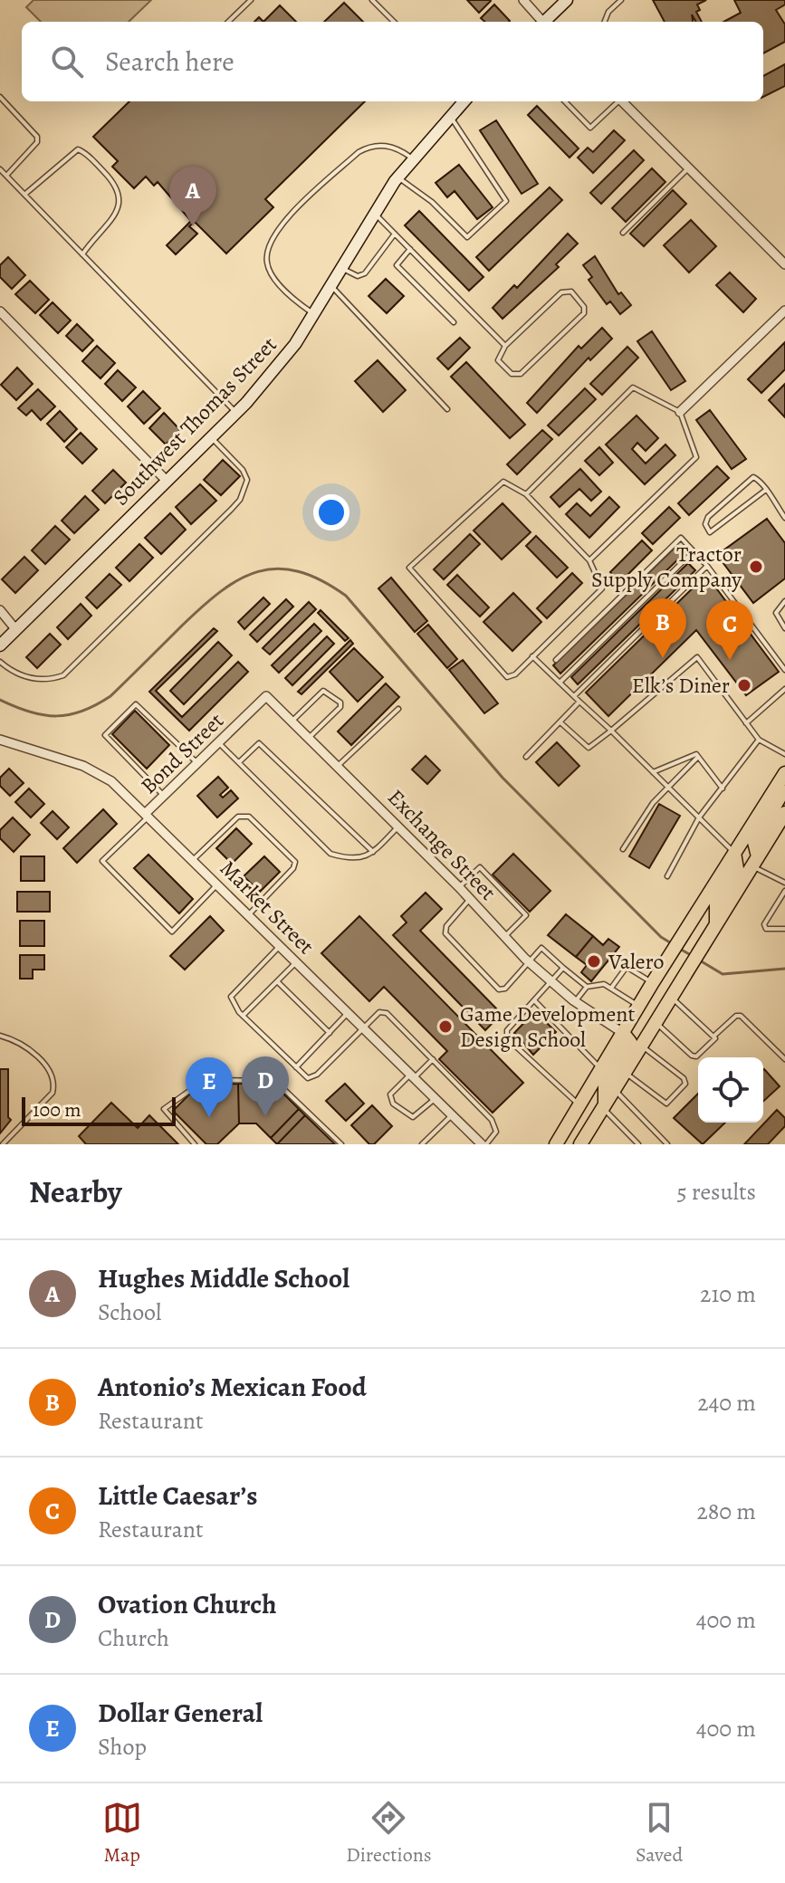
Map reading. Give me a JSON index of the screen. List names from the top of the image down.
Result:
{
  "streets": {
    "street": [
      "Southwest Thomas Street",
      "Bond Street",
      "Exchange Street",
      "Market Street"
    ]
  },
  "crossings": [
    ["Bond Street", "Exchange Street"],
    ["Bond Street", "Market Street"]
  ],
  "places": [
    "Tractor Supply Company",
    "Elk’s Diner",
    "Valero",
    "Game Development Design School"
  ],
  "scale_bar": "100 m",
  "page": {
    "search": "Search here",
    "pins": [
      "A",
      "B",
      "C",
      "D",
      "E"
    ],
    "scale": "100 m",
    "heading": ["Nearby", "5 results"],
    "list": [
      {
        "mark": "A",
        "name": "Hughes Middle School",
        "note": "School",
        "value": "210 m"
      },
      {
        "mark": "B",
        "name": "Antonio’s Mexican Food",
        "note": "Restaurant",
        "value": "240 m"
      },
      {
        "mark": "C",
        "name": "Little Caesar’s",
        "note": "Restaurant",
        "value": "280 m"
      },
      {
        "mark": "D",
        "name": "Ovation Church",
        "note": "Church",
        "value": "400 m"
      },
      {
        "mark": "E",
        "name": "Dollar General",
        "note": "Shop",
        "value": "400 m"
      }
    ],
    "nav": ["Map", "Directions", "Saved"]
  }
}
